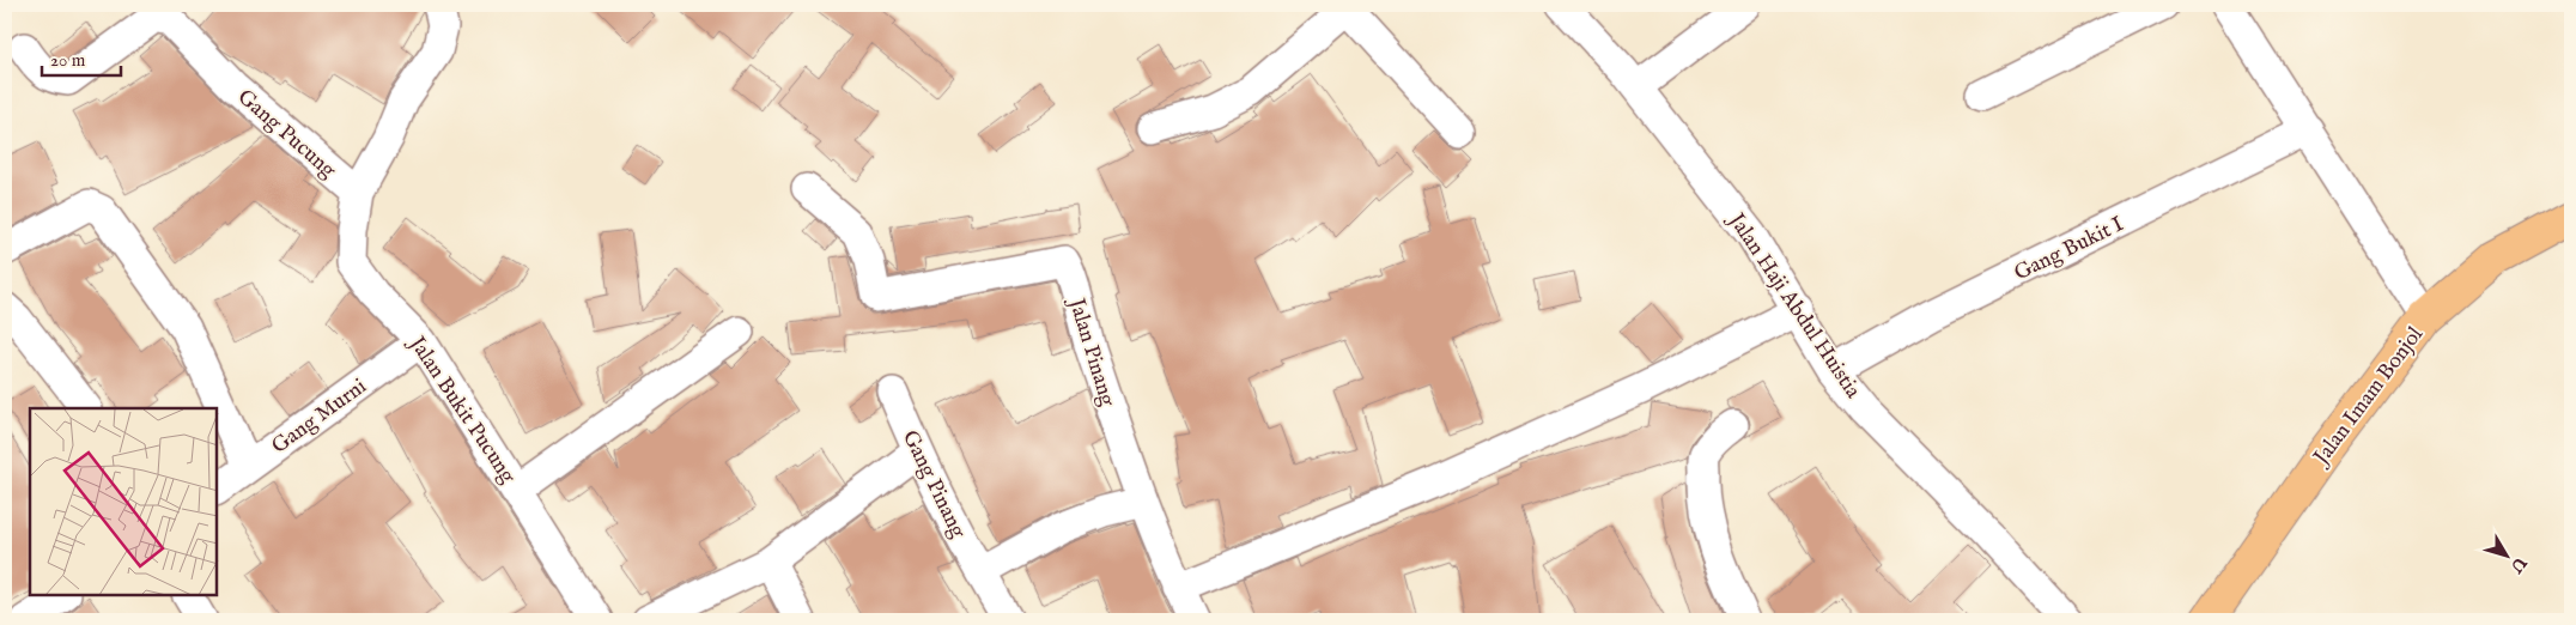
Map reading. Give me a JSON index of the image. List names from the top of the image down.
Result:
{
  "streets": {
    "highway": ["Jalan Imam Bonjol"],
    "street": [
      "Gang Pucung",
      "Gang Bukit I",
      "Jalan Haji Abdul Huistia",
      "Jalan Pinang",
      "Jalan Bukit Pucung",
      "Gang Murni",
      "Gang Pinang"
    ]
  },
  "crossings": [
    ["Gang Pucung", "Jalan Bukit Pucung"],
    ["Gang Bukit I", "Jalan Haji Abdul Huistia"],
    ["Jalan Bukit Pucung", "Gang Murni"]
  ],
  "scale_bar": "20 m",
  "north": "bottom right"
}
